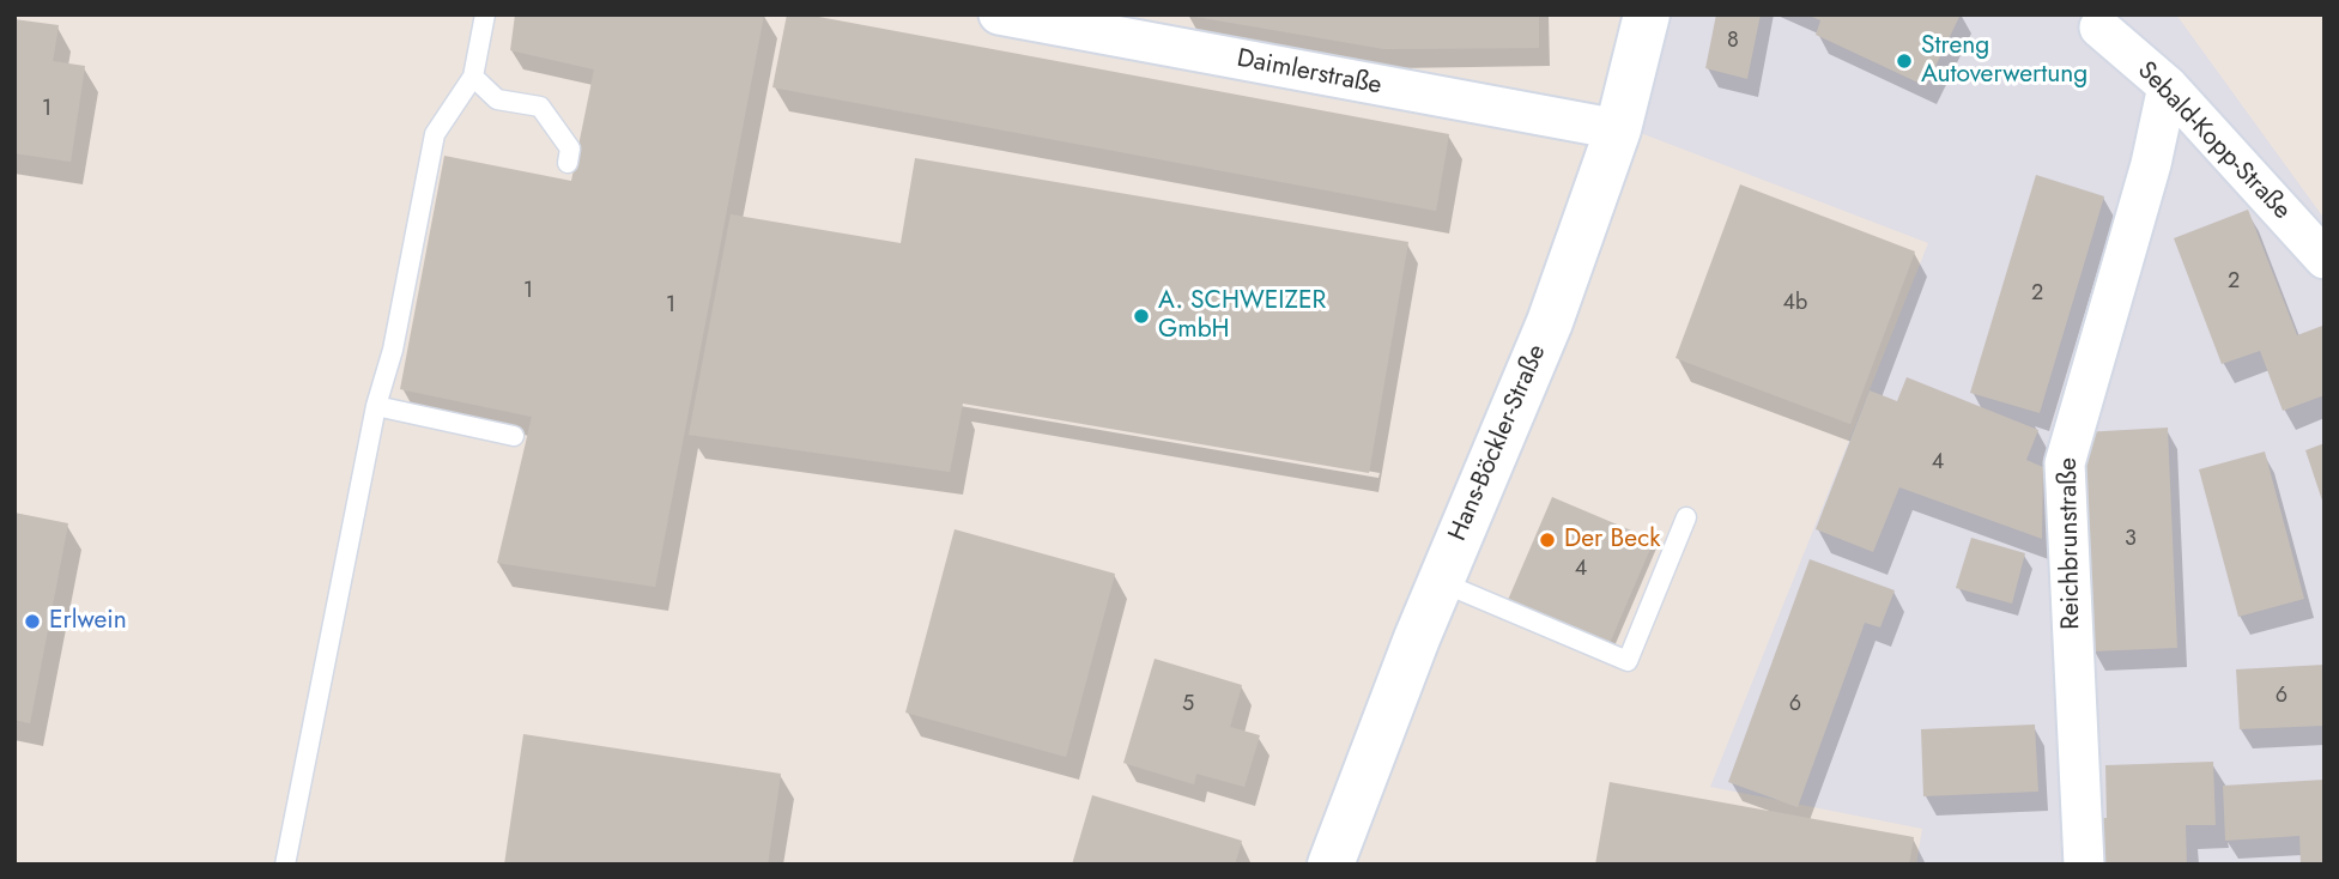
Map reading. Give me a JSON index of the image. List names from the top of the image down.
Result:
{
  "streets": {
    "street": [
      "Daimlerstraße",
      "Sebald-Kopp-Straße",
      "Hans-Böckler-Straße",
      "Reichbrunstraße"
    ]
  },
  "crossings": [
    ["Daimlerstraße", "Hans-Böckler-Straße"],
    ["Sebald-Kopp-Straße", "Reichbrunstraße"]
  ],
  "places": [
    "Streng Autoverwertung",
    "A. SCHWEIZER GmbH",
    "Der Beck",
    "Erlwein"
  ],
  "house_numbers": [
    "8",
    "1",
    "2",
    "1",
    "2",
    "4b",
    "1",
    "4",
    "3",
    "4",
    "6",
    "5",
    "6"
  ]
}
